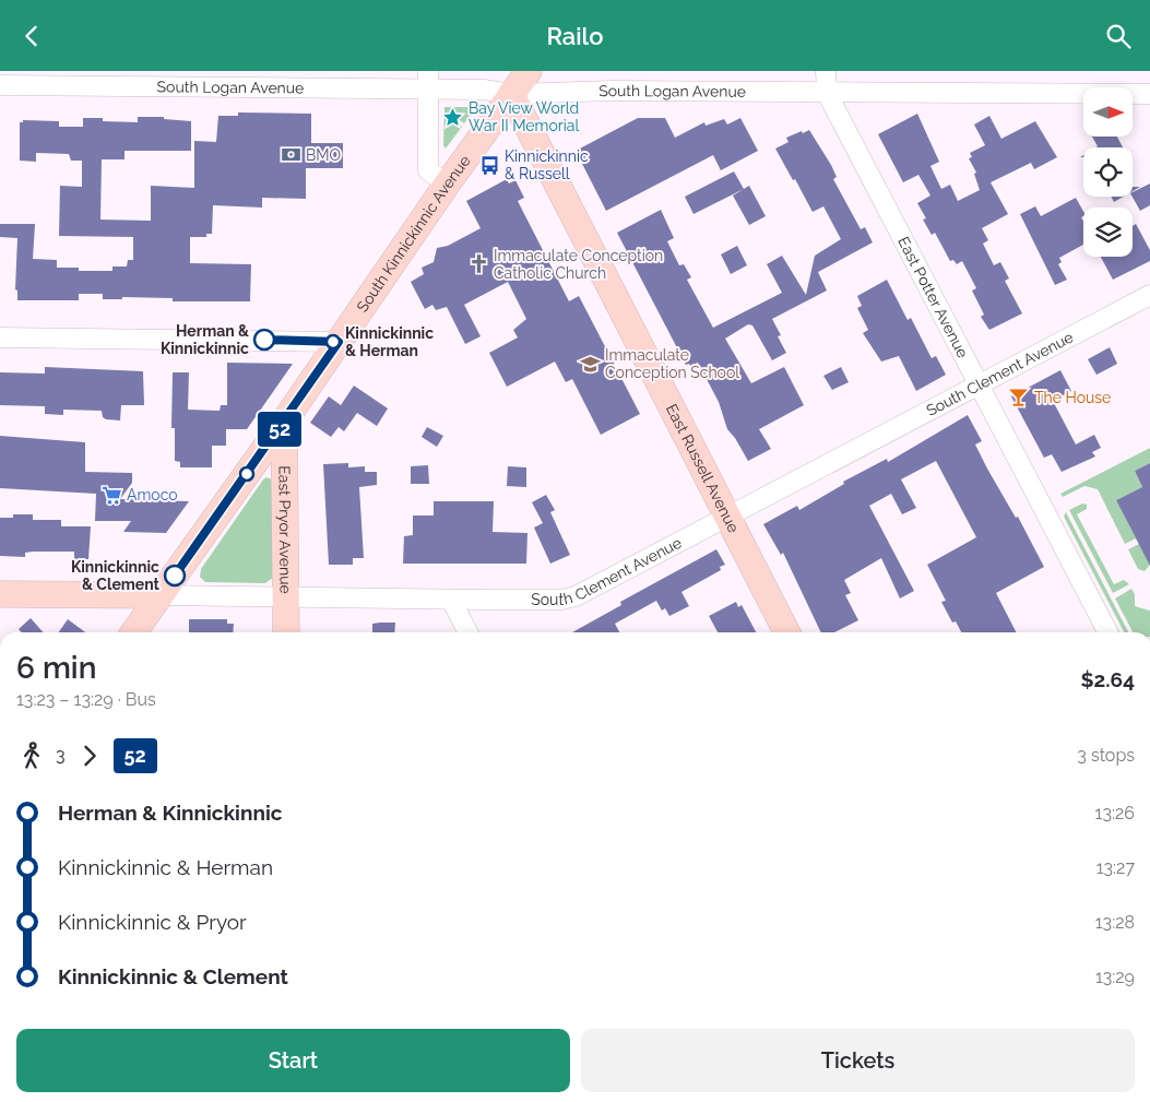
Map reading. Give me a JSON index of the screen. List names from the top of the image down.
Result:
{
  "streets": {
    "main road": [
      "South Kinnickinnic Avenue",
      "South Clement Avenue",
      "East Russell Avenue",
      "East Pryor Avenue"
    ],
    "street": ["South Logan Avenue", "East Potter Avenue"]
  },
  "crossings": [
    ["South Logan Avenue", "South Kinnickinnic Avenue"],
    ["South Logan Avenue", "East Potter Avenue"],
    ["South Logan Avenue", "East Russell Avenue"],
    ["South Kinnickinnic Avenue", "South Clement Avenue"],
    ["South Kinnickinnic Avenue", "East Russell Avenue"],
    ["South Kinnickinnic Avenue", "East Pryor Avenue"],
    ["East Potter Avenue", "South Clement Avenue"],
    ["South Clement Avenue", "East Russell Avenue"],
    ["South Clement Avenue", "East Pryor Avenue"]
  ],
  "places": {
    "place": ["Bay View World War II Memorial"],
    "bank": ["BMO"],
    "bus stop": ["Kinnickinnic & Russell"],
    "church": ["Immaculate Conception Catholic Church"],
    "other": ["Herman & Kinnickinnic", "Kinnickinnic & Herman", "Kinnickinnic & Clement"],
    "school or university": ["Immaculate Conception School"],
    "bar": ["The House"],
    "supermarket": ["Amoco"]
  },
  "lines": ["bus line 52"],
  "north": "right",
  "page": {
    "header": "Railo",
    "on_map": "52",
    "heading": ["6 min", "13:23 – 13:29 · Bus", "$2.64"],
    "legs": ["3", "52", "3 stops"],
    "list": [
      {
        "name": "Herman & Kinnickinnic",
        "value": "13:26"
      },
      {
        "name": "Kinnickinnic & Herman",
        "value": "13:27"
      },
      {
        "name": "Kinnickinnic & Pryor",
        "value": "13:28"
      },
      {
        "name": "Kinnickinnic & Clement",
        "value": "13:29"
      }
    ],
    "buttons": ["Start", "Tickets"]
  }
}
